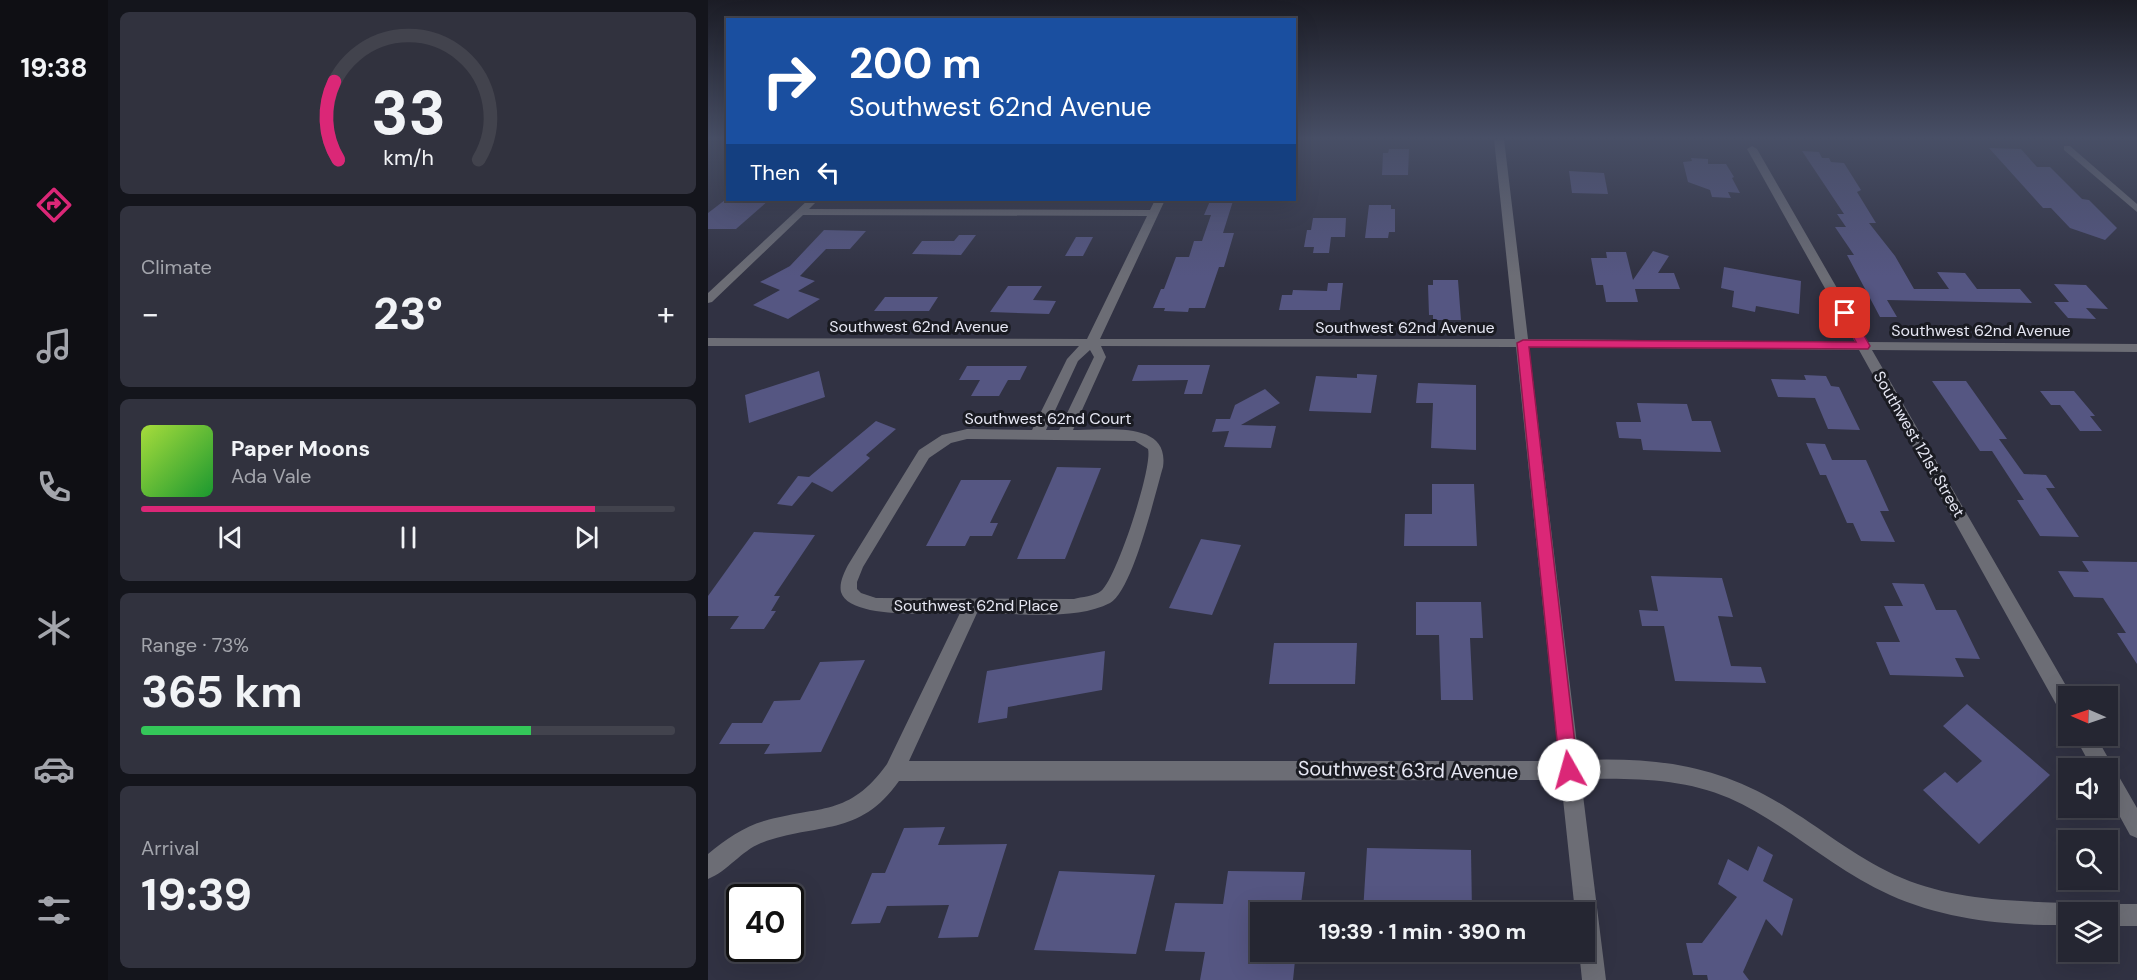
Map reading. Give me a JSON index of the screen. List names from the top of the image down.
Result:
{
  "streets": {
    "street": [
      "Southwest 62nd Avenue",
      "Southwest 62nd Court",
      "Southwest 121st Street",
      "Southwest 62nd Place",
      "Southwest 63rd Avenue"
    ]
  },
  "crossings": [
    ["Southwest 62nd Avenue", "Southwest 121st Street"],
    ["Southwest 62nd Court", "Southwest 62nd Place"]
  ],
  "north": "left",
  "page": {
    "tabs": "19:38",
    "turn": ["200 m", "Southwest 62nd Avenue"],
    "then": "Then",
    "tile": [
      "Climate",
      ["Range · 73%", "365 km"],
      ["Arrival", "19:39"]
    ],
    "heat": ["−", "23°", "+"],
    "song": ["Paper Moons", "Ada Vale"],
    "limit": "40",
    "trip": "19:39 · 1 min · 390 m",
    "gauge": ["33", "km/h"]
  }
}
